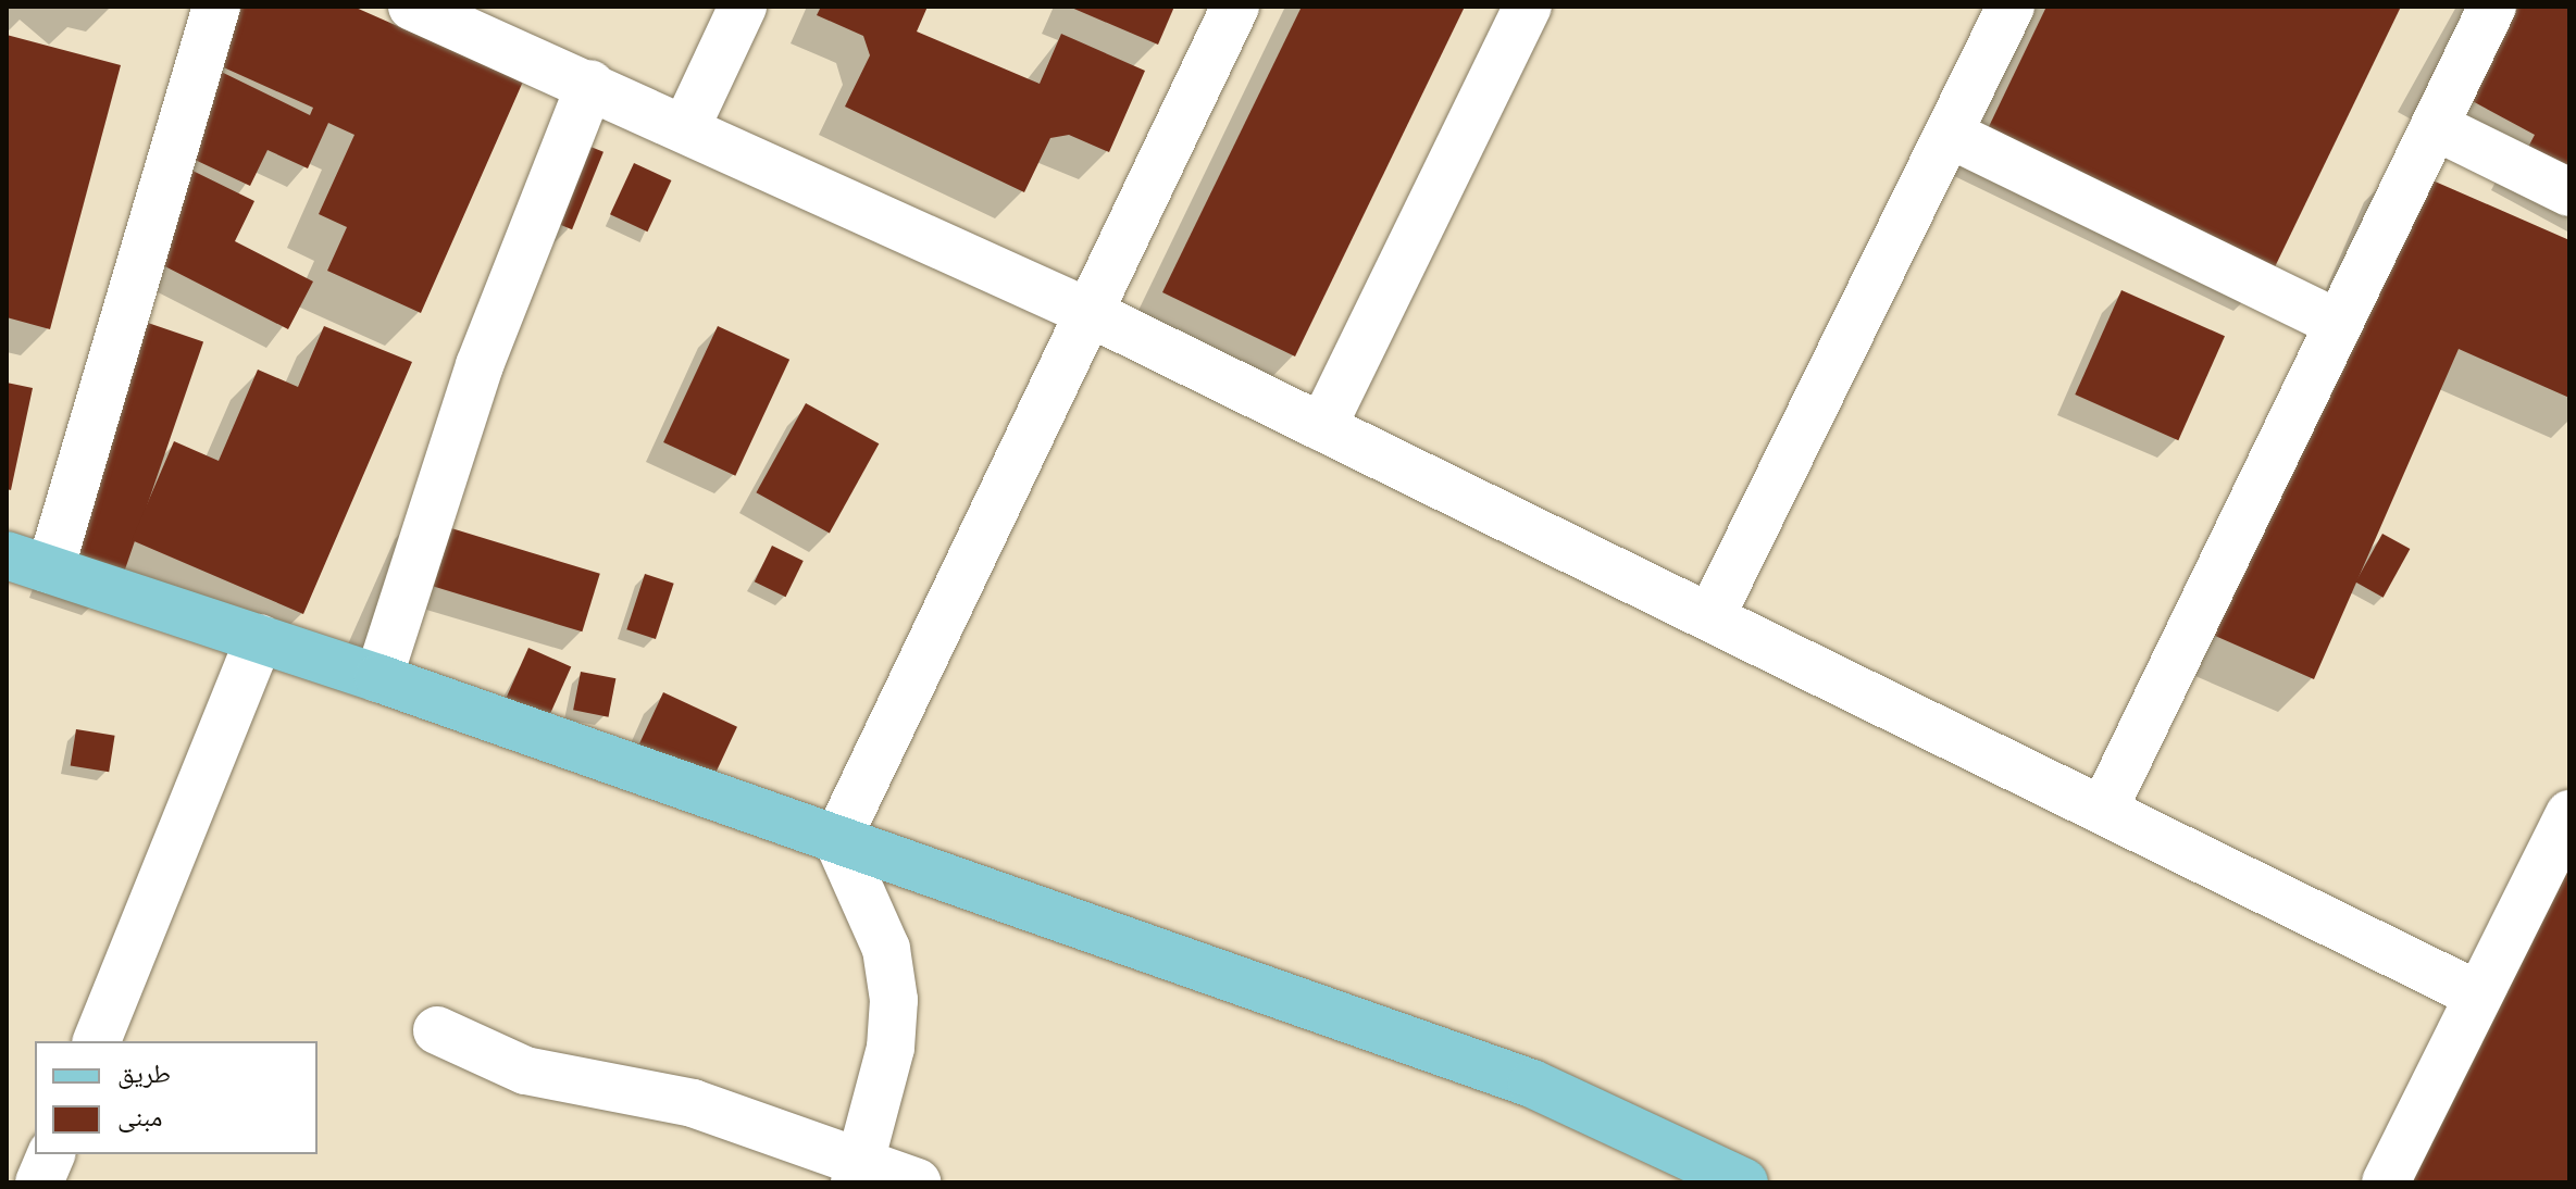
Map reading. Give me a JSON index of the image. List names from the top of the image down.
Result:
{
  "legend": ["طريق", "مبنى"]
}
